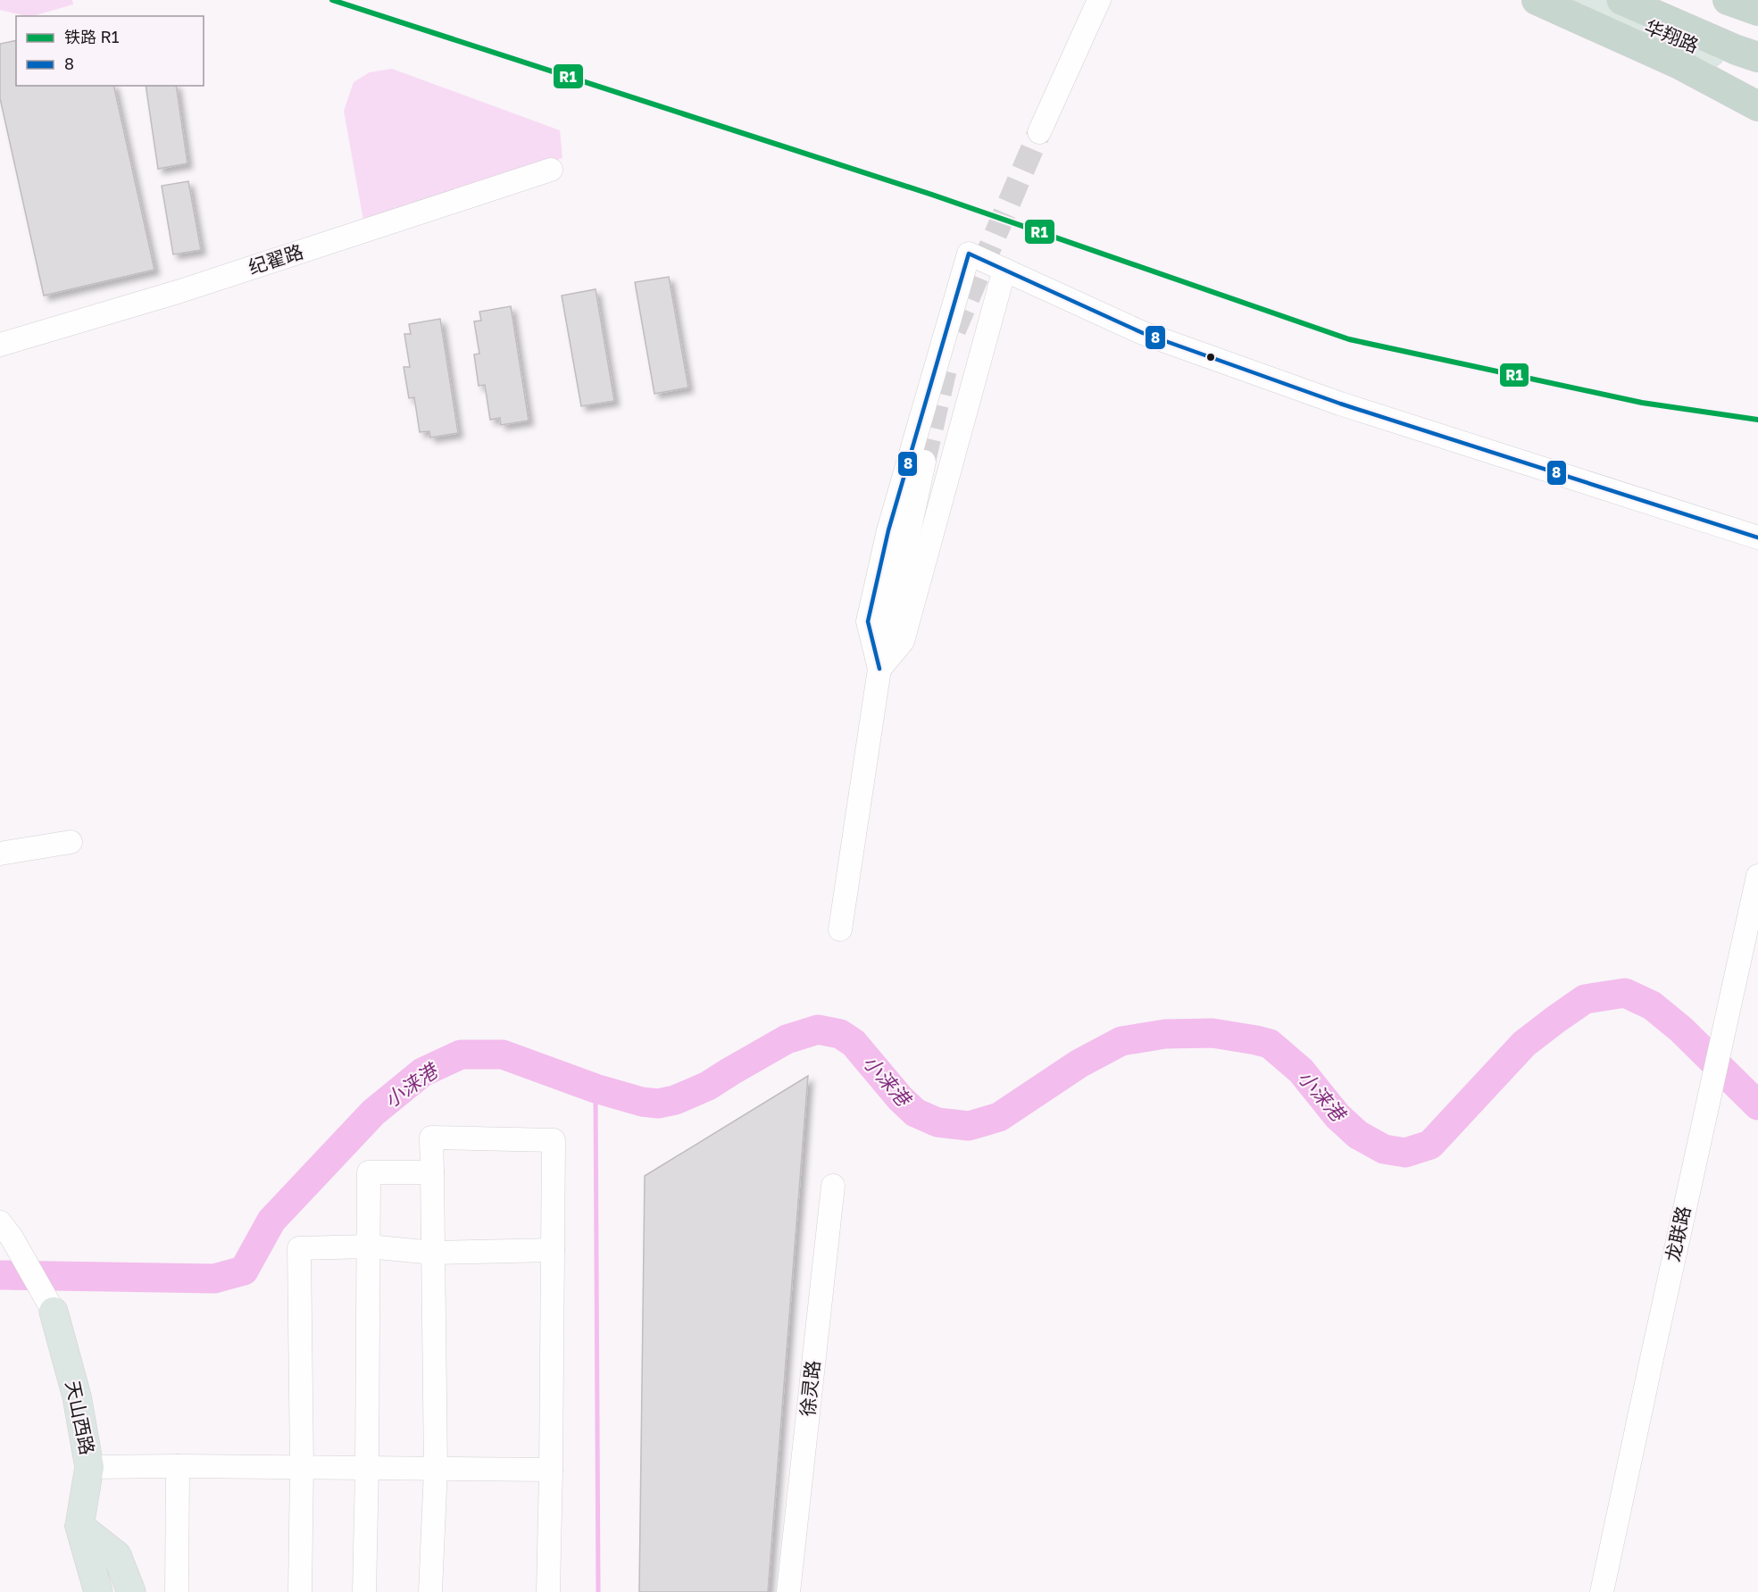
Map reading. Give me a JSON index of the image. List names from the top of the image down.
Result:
{
  "streets": {
    "main road": ["华翔路", "天山西路"],
    "street": ["纪翟路", "龙联路", "徐灵路"]
  },
  "water": ["小涞港"],
  "lines": ["rail line R1", "transit line 8"],
  "legend": ["铁路 R1", "8"]
}
